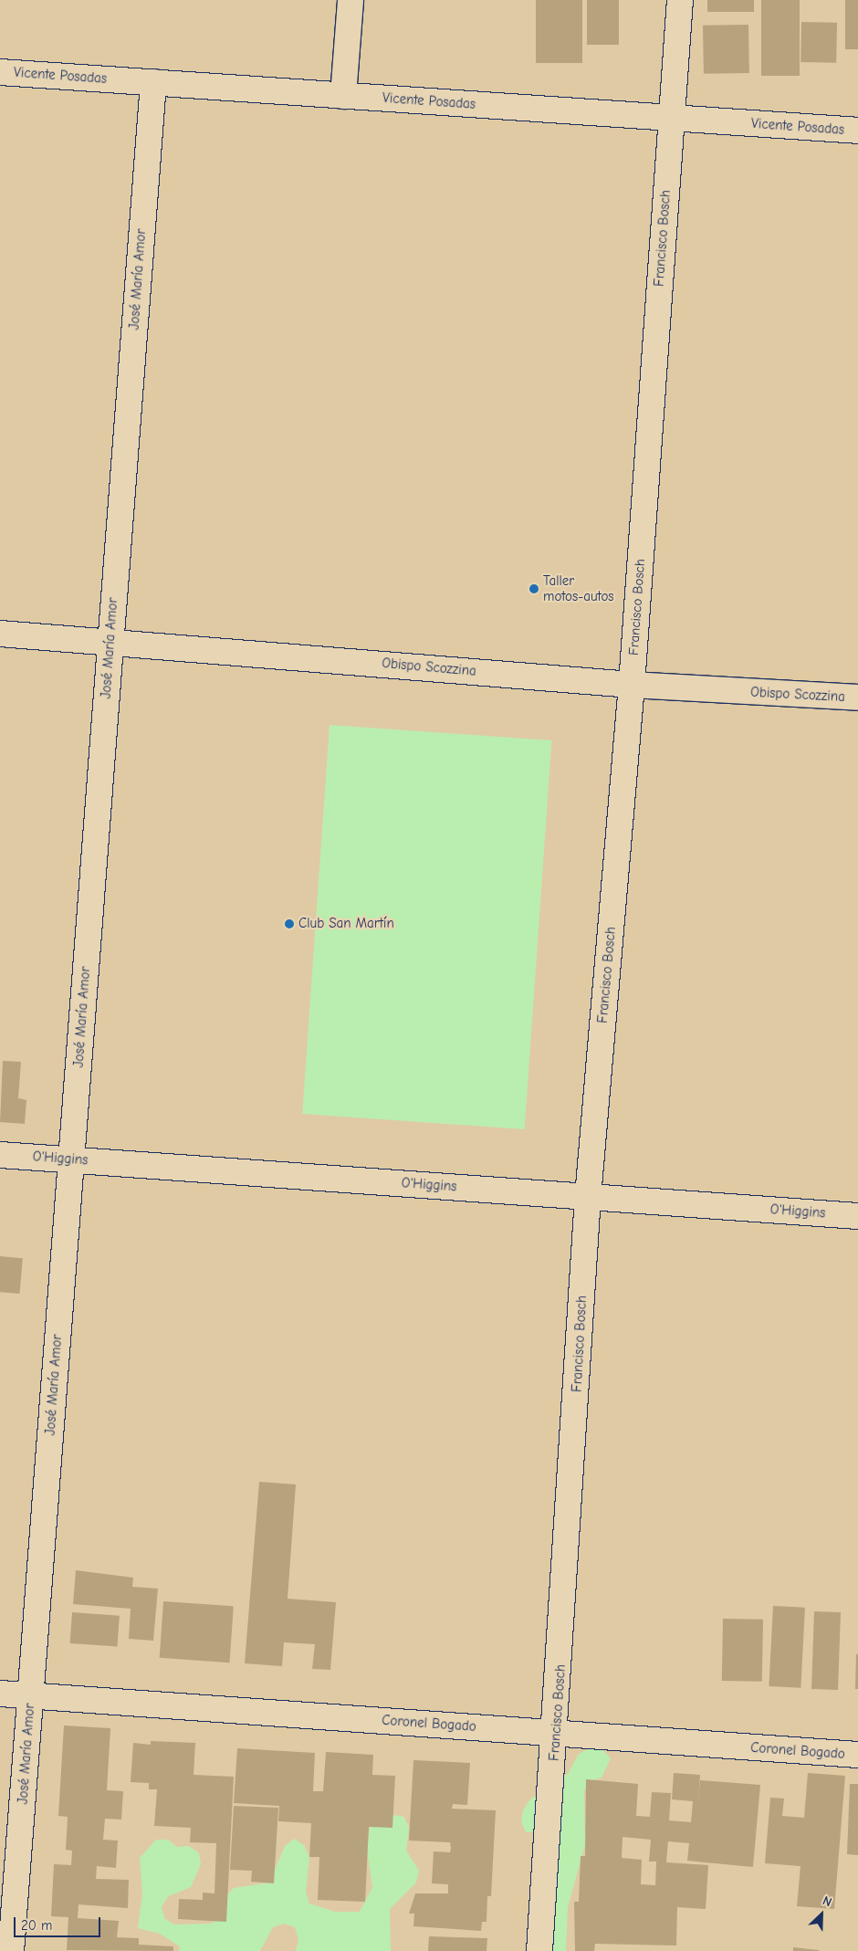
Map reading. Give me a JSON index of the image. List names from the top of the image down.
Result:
{
  "streets": {
    "street": [
      "Vicente Posadas",
      "Francisco Bosch",
      "José María Amor",
      "Obispo Scozzina",
      "O'Higgins",
      "Coronel Bogado"
    ]
  },
  "crossings": [
    ["Vicente Posadas", "Francisco Bosch"],
    ["Vicente Posadas", "José María Amor"],
    ["Francisco Bosch", "Obispo Scozzina"],
    ["Francisco Bosch", "O'Higgins"],
    ["Francisco Bosch", "Coronel Bogado"],
    ["José María Amor", "Obispo Scozzina"],
    ["José María Amor", "O'Higgins"],
    ["José María Amor", "Coronel Bogado"]
  ],
  "places": ["Taller motos-autos", "Club San Martín"],
  "scale_bar": "20 m",
  "north": "top right"
}
